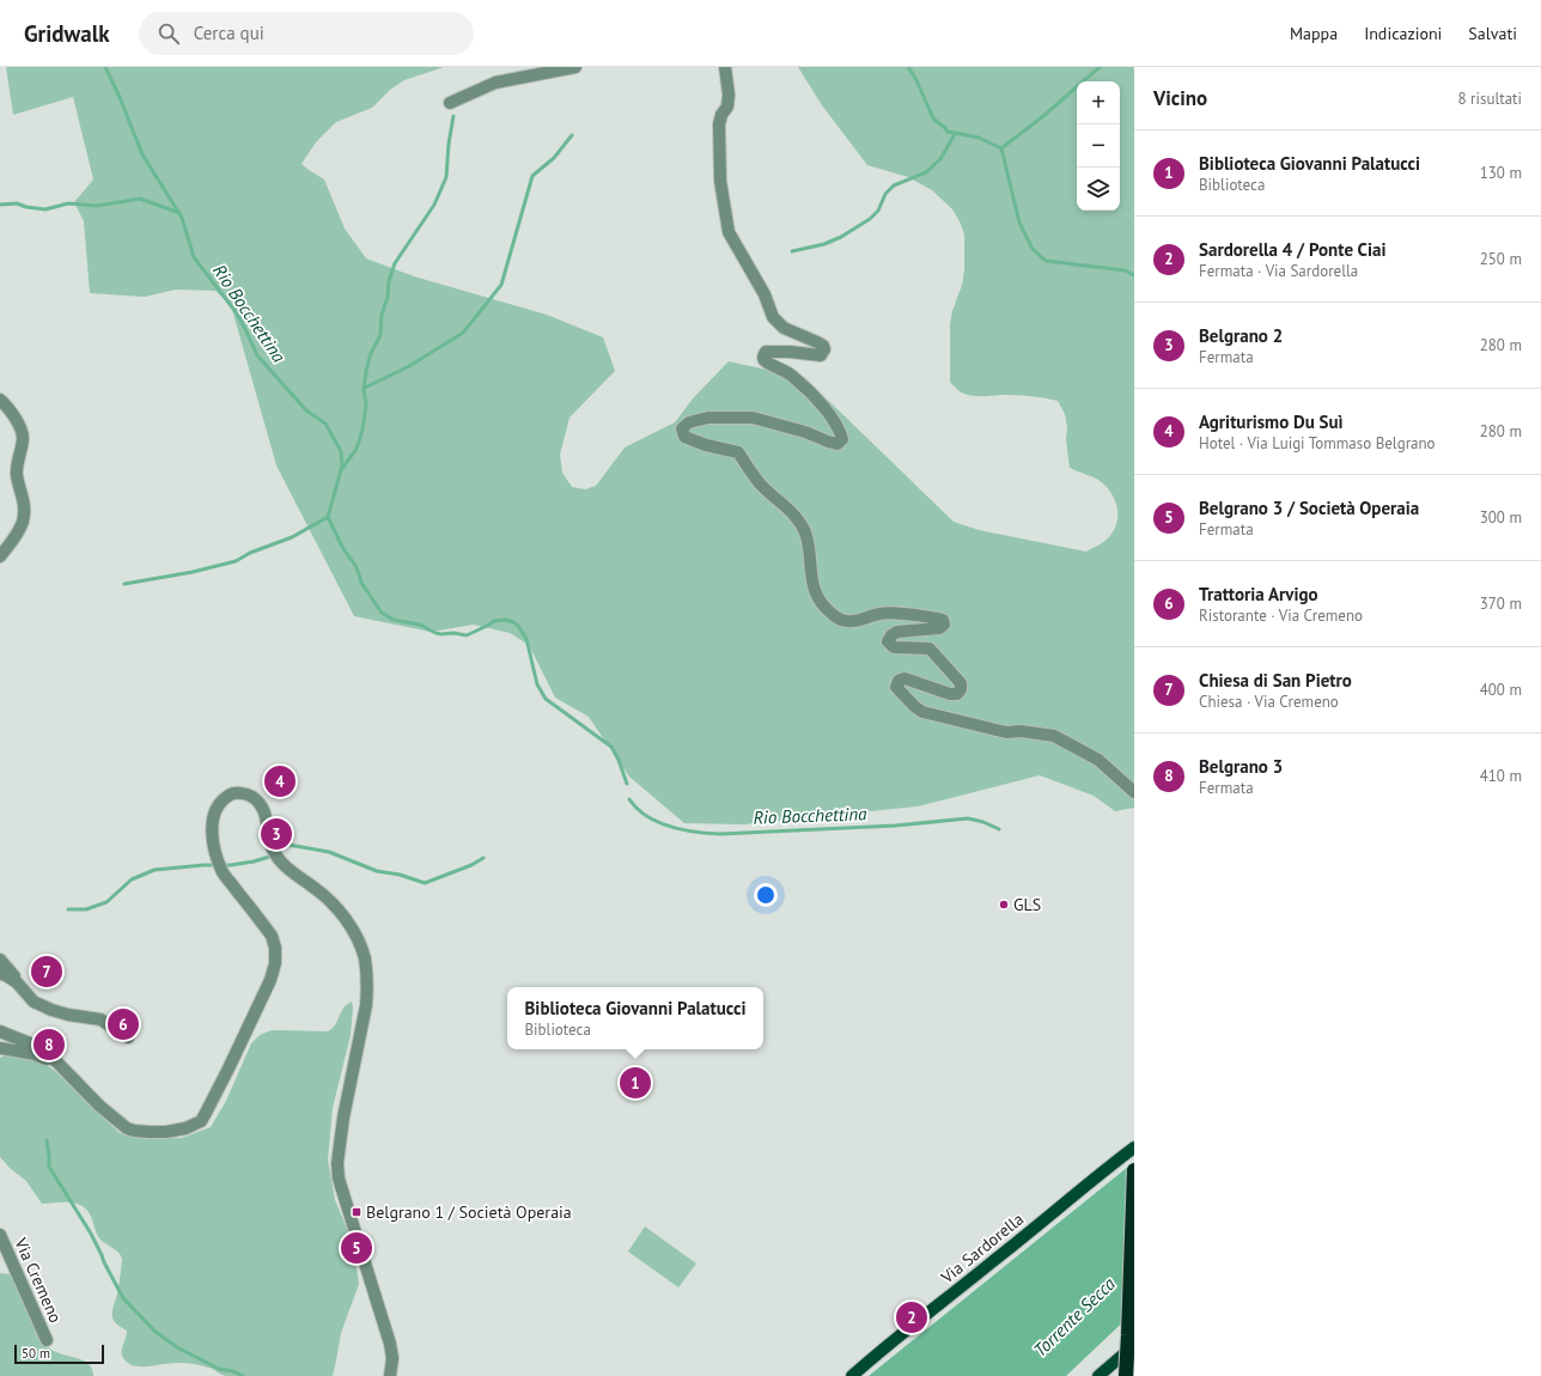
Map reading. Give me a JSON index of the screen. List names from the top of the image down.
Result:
{
  "streets": {
    "main road": ["Via Sardorella"],
    "street": ["Via Cremeno"]
  },
  "water": ["Rio Bocchettina", "Torrente Secca"],
  "places": {
    "other": ["GLS"],
    "transit": ["Belgrano 1 / Società Operaia"]
  },
  "scale_bar": "50 m",
  "page": {
    "header": "Gridwalk",
    "search": "Cerca qui",
    "nav": ["Mappa", "Indicazioni", "Salvati"],
    "heading": ["Vicino", "8 risultati"],
    "map_buttons": ["+", "−"],
    "list": [
      {
        "mark": "1",
        "name": "Biblioteca Giovanni Palatucci",
        "note": "Biblioteca",
        "value": "130 m"
      },
      {
        "mark": "2",
        "name": "Sardorella 4 / Ponte Ciai",
        "note": "Fermata · Via Sardorella",
        "value": "250 m"
      },
      {
        "mark": "3",
        "name": "Belgrano 2",
        "note": "Fermata",
        "value": "280 m"
      },
      {
        "mark": "4",
        "name": "Agriturismo Du Suì",
        "note": "Hotel · Via Luigi Tommaso Belgrano",
        "value": "280 m"
      },
      {
        "mark": "5",
        "name": "Belgrano 3 / Società Operaia",
        "note": "Fermata",
        "value": "300 m"
      },
      {
        "mark": "6",
        "name": "Trattoria Arvigo",
        "note": "Ristorante · Via Cremeno",
        "value": "370 m"
      },
      {
        "mark": "7",
        "name": "Chiesa di San Pietro",
        "note": "Chiesa · Via Cremeno",
        "value": "400 m"
      },
      {
        "mark": "8",
        "name": "Belgrano 3",
        "note": "Fermata",
        "value": "410 m"
      }
    ],
    "pins": [
      "4",
      "3",
      "7",
      "6",
      "8",
      "1",
      "5",
      "2"
    ],
    "popup": ["Biblioteca Giovanni Palatucci", "Biblioteca"],
    "scale": "50 m"
  }
}
